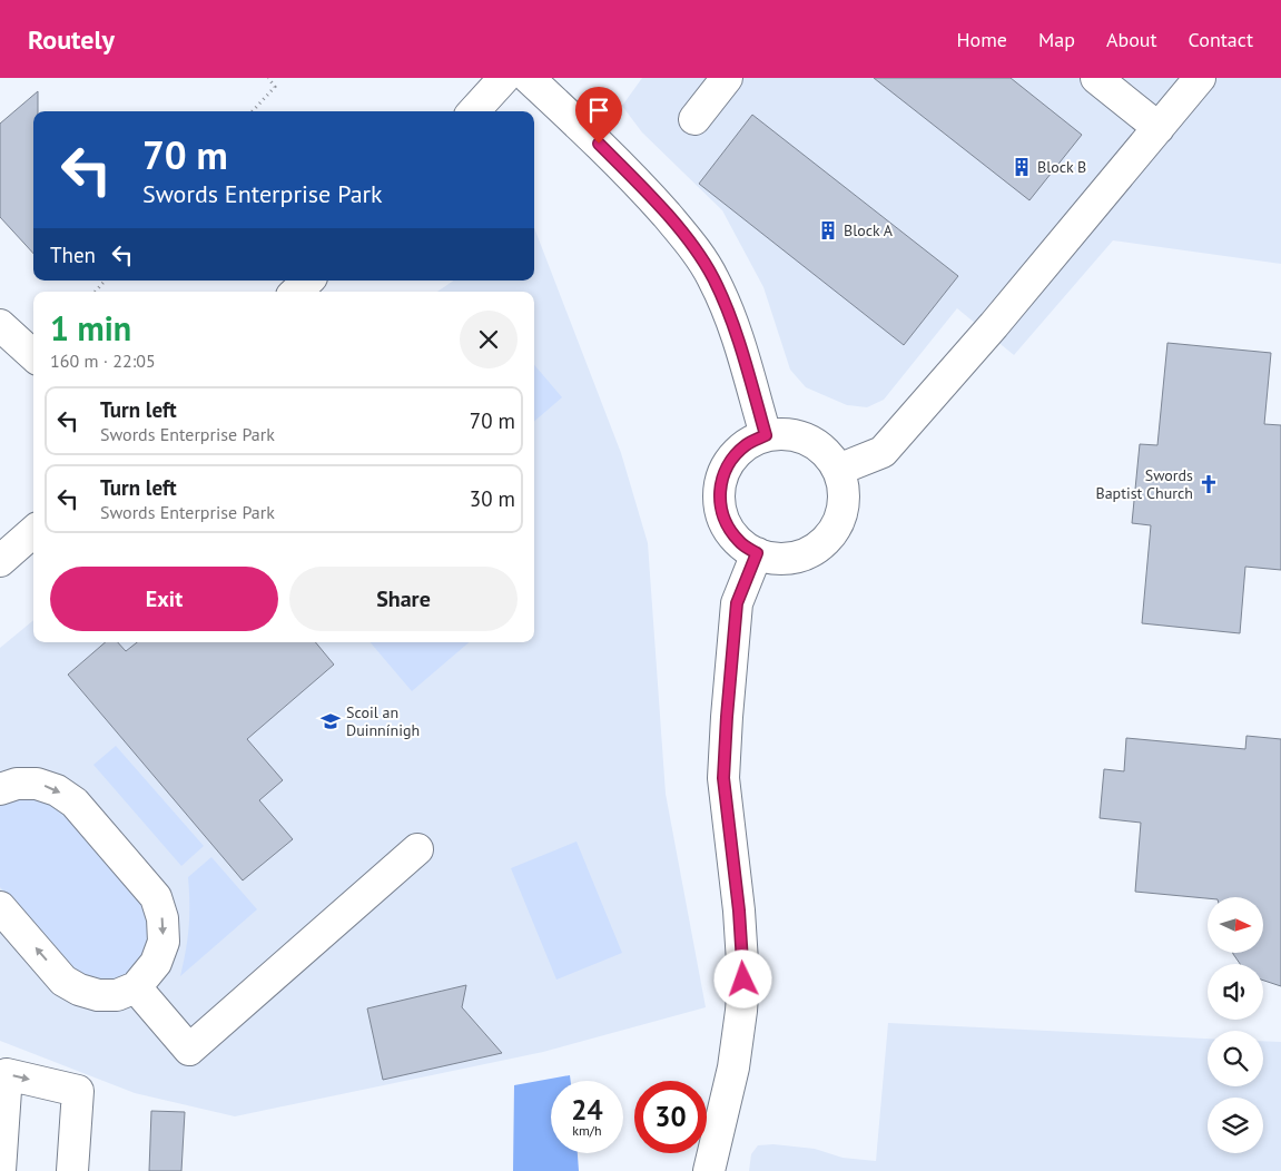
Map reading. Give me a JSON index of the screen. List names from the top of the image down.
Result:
{
  "places": {
    "building": ["Block B", "Block A"],
    "church": ["Swords Baptist Church"],
    "school or university": ["Scoil an Duinnínigh"]
  },
  "north": "right",
  "page": {
    "header": "Routely",
    "nav": [
      "Home",
      "Map",
      "About",
      "Contact"
    ],
    "turn": ["70 m", "Swords Enterprise Park"],
    "then": "Then",
    "heading": ["1 min", "160 m · 22:05"],
    "list": [
      {
        "name": "Turn left",
        "note": "Swords Enterprise Park",
        "value": "70 m"
      },
      {
        "name": "Turn left",
        "note": "Swords Enterprise Park",
        "value": "30 m"
      }
    ],
    "buttons": ["Exit", "Share"],
    "speed": "24 km/h",
    "limit": "30"
  }
}
